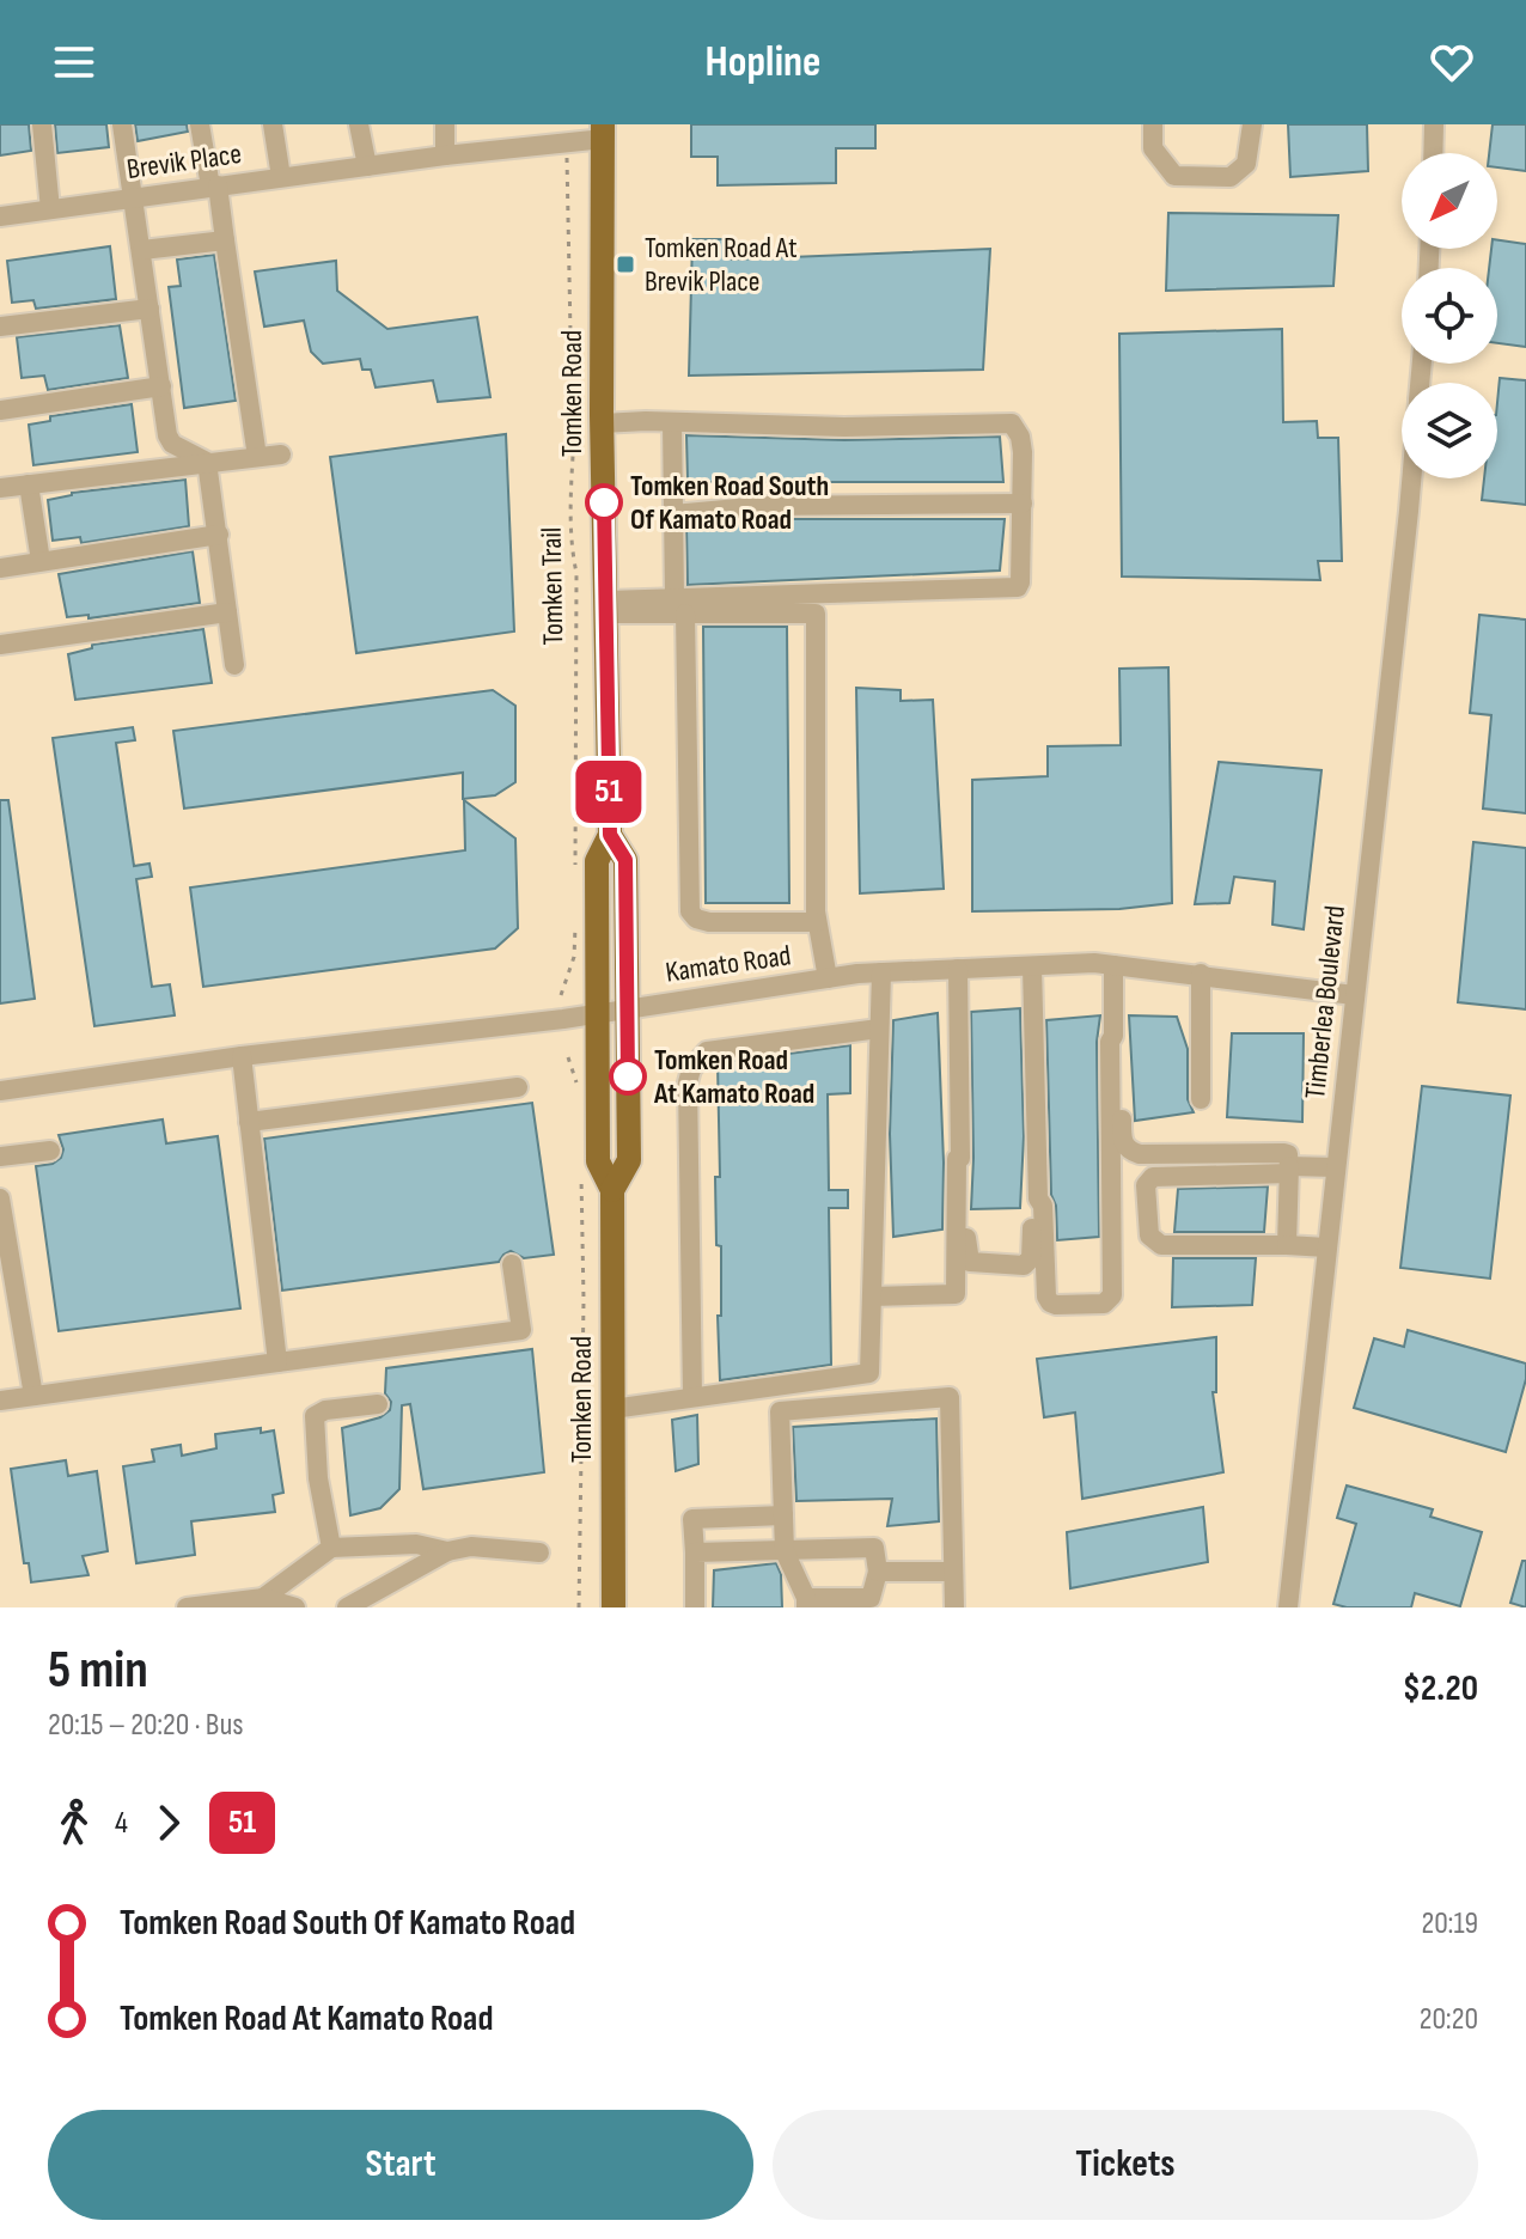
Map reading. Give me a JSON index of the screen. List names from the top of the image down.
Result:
{
  "streets": {
    "main road": ["Tomken Road"],
    "street": ["Brevik Place", "Kamato Road", "Timberlea Boulevard"],
    "path": ["Tomken Trail"]
  },
  "crossings": [
    ["Brevik Place", "Tomken Road"],
    ["Tomken Road", "Kamato Road"],
    ["Kamato Road", "Timberlea Boulevard"]
  ],
  "places": {
    "transit": ["Tomken Road At Brevik Place"],
    "other": ["Tomken Road South Of Kamato Road", "Tomken Road At Kamato Road"]
  },
  "lines": ["bus line 51"],
  "north": "bottom left",
  "page": {
    "header": "Hopline",
    "on_map": "51",
    "heading": ["5 min", "20:15 – 20:20 · Bus", "$2.20"],
    "legs": ["4", "51"],
    "list": [
      {
        "name": "Tomken Road South Of Kamato Road",
        "value": "20:19"
      },
      {
        "name": "Tomken Road At Kamato Road",
        "value": "20:20"
      }
    ],
    "buttons": ["Start", "Tickets"]
  }
}
